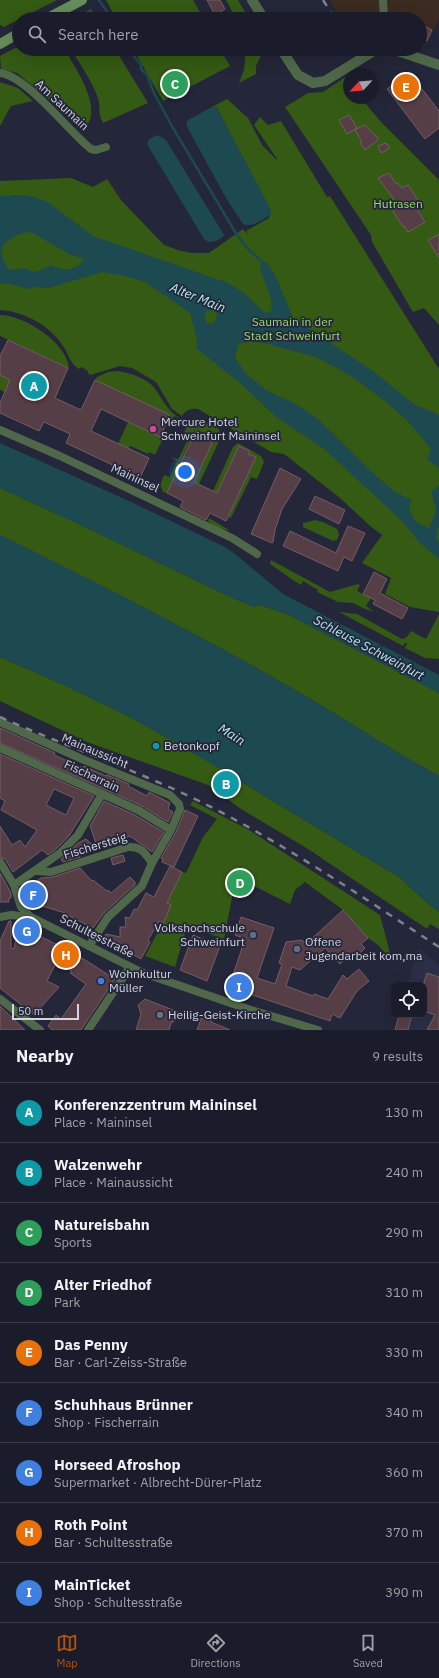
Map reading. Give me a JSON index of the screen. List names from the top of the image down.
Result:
{
  "streets": {
    "street": [
      "Am Saumain",
      "Maininsel",
      "Mainaussicht",
      "Fischerrain",
      "Fischersteig",
      "Schultesstraße"
    ]
  },
  "crossings": [
    ["Mainaussicht", "Fischerrain"],
    ["Fischerrain", "Fischersteig"]
  ],
  "water": ["Alter Main", "Schleuse Schweinfurt", "Main"],
  "parks": ["Hutrasen", "Saumain in der Stadt Schweinfurt"],
  "places": [
    "Mercure Hotel Schweinfurt Maininsel",
    "Betonkopf",
    "Volkshochschule Schweinfurt",
    "Offene Jugendarbeit kom,ma",
    "Wohnkultur Müller",
    "Heilig-Geist-Kirche"
  ],
  "scale_bar": "50 m",
  "north": "bottom left",
  "page": {
    "search": "Search here",
    "pins": [
      "C",
      "E",
      "A",
      "B",
      "D",
      "F",
      "G",
      "H",
      "I"
    ],
    "scale": "50 m",
    "heading": ["Nearby", "9 results"],
    "list": [
      {
        "mark": "A",
        "name": "Konferenzzentrum Maininsel",
        "note": "Place · Maininsel",
        "value": "130 m"
      },
      {
        "mark": "B",
        "name": "Walzenwehr",
        "note": "Place · Mainaussicht",
        "value": "240 m"
      },
      {
        "mark": "C",
        "name": "Natureisbahn",
        "note": "Sports",
        "value": "290 m"
      },
      {
        "mark": "D",
        "name": "Alter Friedhof",
        "note": "Park",
        "value": "310 m"
      },
      {
        "mark": "E",
        "name": "Das Penny",
        "note": "Bar · Carl-Zeiss-Straße",
        "value": "330 m"
      },
      {
        "mark": "F",
        "name": "Schuhhaus Brünner",
        "note": "Shop · Fischerrain",
        "value": "340 m"
      },
      {
        "mark": "G",
        "name": "Horseed Afroshop",
        "note": "Supermarket · Albrecht-Dürer-Platz",
        "value": "360 m"
      },
      {
        "mark": "H",
        "name": "Roth Point",
        "note": "Bar · Schultesstraße",
        "value": "370 m"
      },
      {
        "mark": "I",
        "name": "MainTicket",
        "note": "Shop · Schultesstraße",
        "value": "390 m"
      }
    ],
    "nav": ["Map", "Directions", "Saved"]
  }
}
